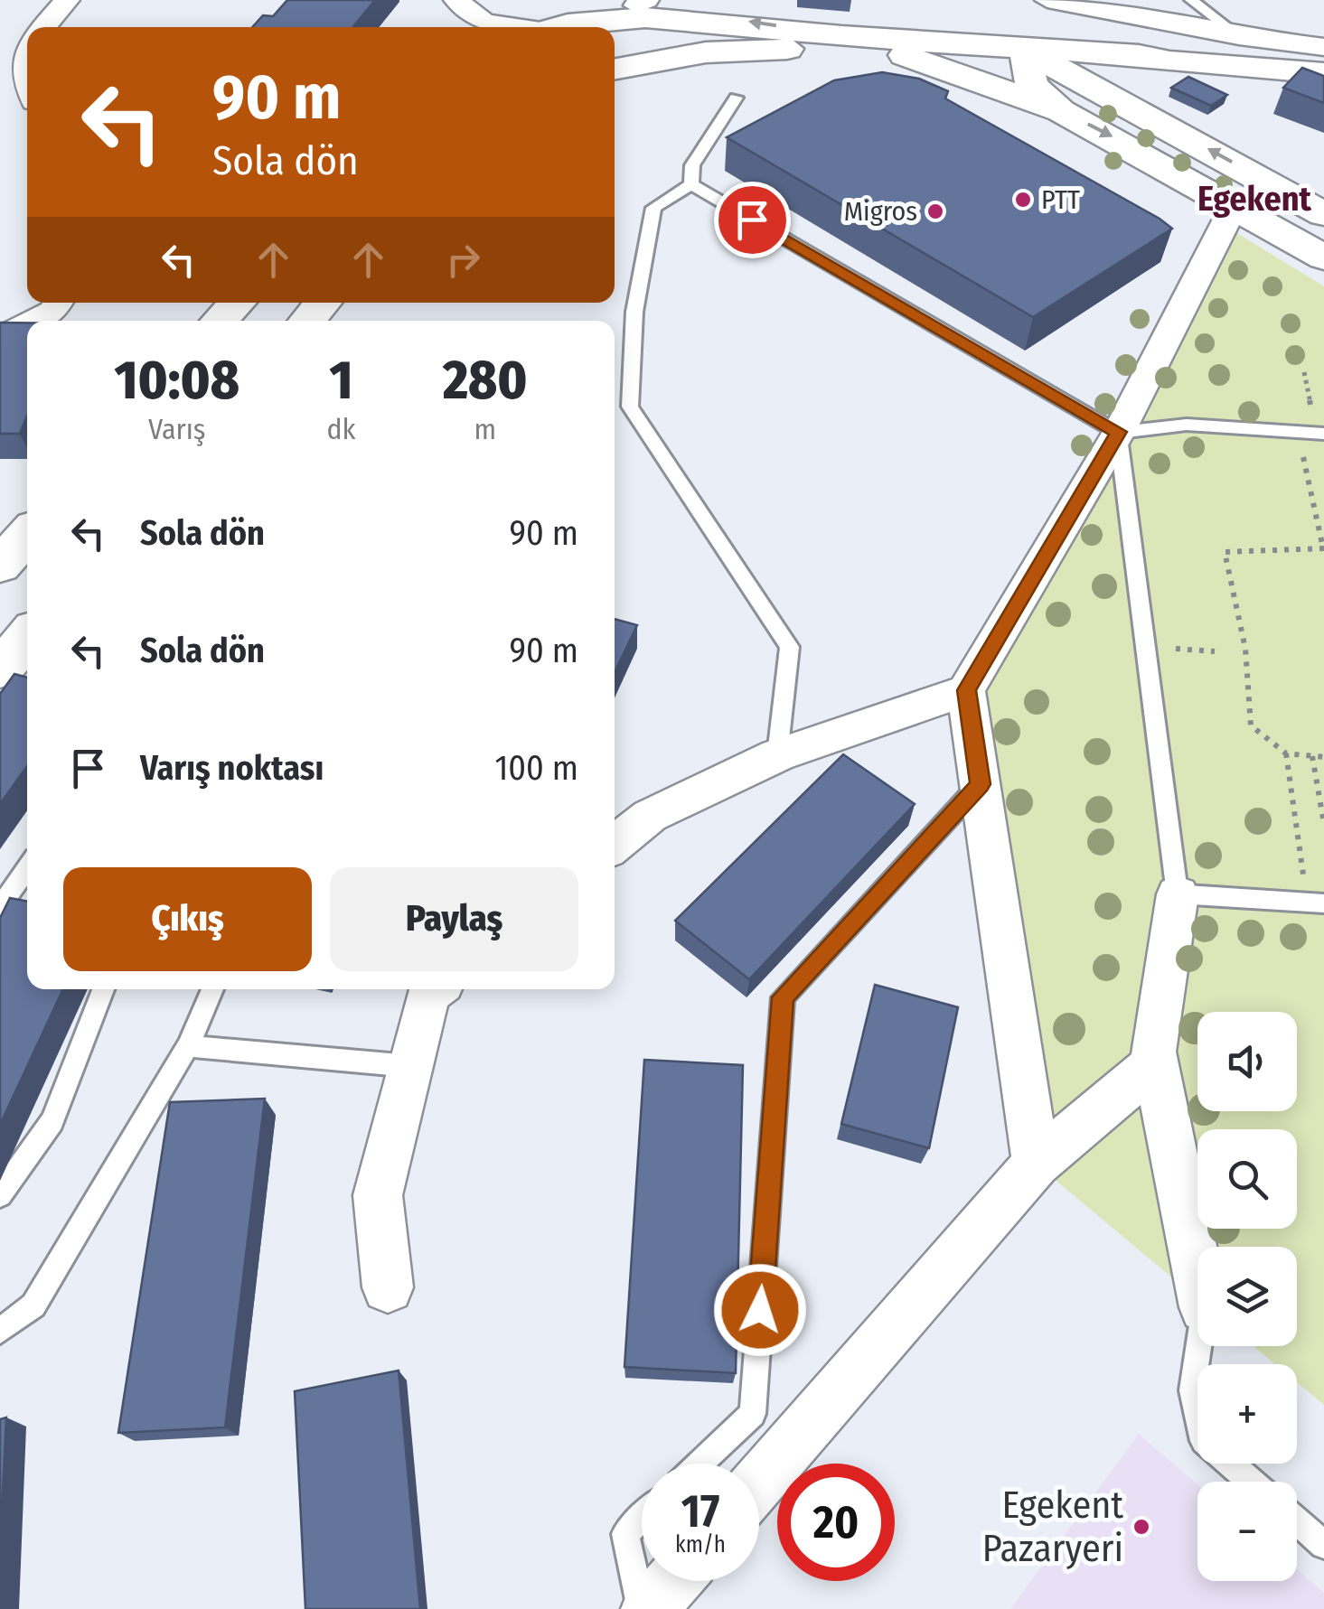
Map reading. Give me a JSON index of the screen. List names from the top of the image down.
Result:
{
  "districts": ["Egekent"],
  "places": ["PTT", "Migros", "Egekent Pazaryeri"],
  "page": {
    "turn": ["90 m", "Sola dön"],
    "eta": [
      "10:08",
      "Varış",
      "1",
      "dk",
      "280",
      "m"
    ],
    "list": [
      {
        "name": "Sola dön",
        "value": "90 m"
      },
      {
        "name": "Sola dön",
        "value": "90 m"
      },
      {
        "name": "Varış noktası",
        "value": "100 m"
      }
    ],
    "buttons": ["Çıkış", "Paylaş"],
    "map_buttons": ["+", "−"],
    "speed": "17 km/h",
    "limit": "20"
  }
}
